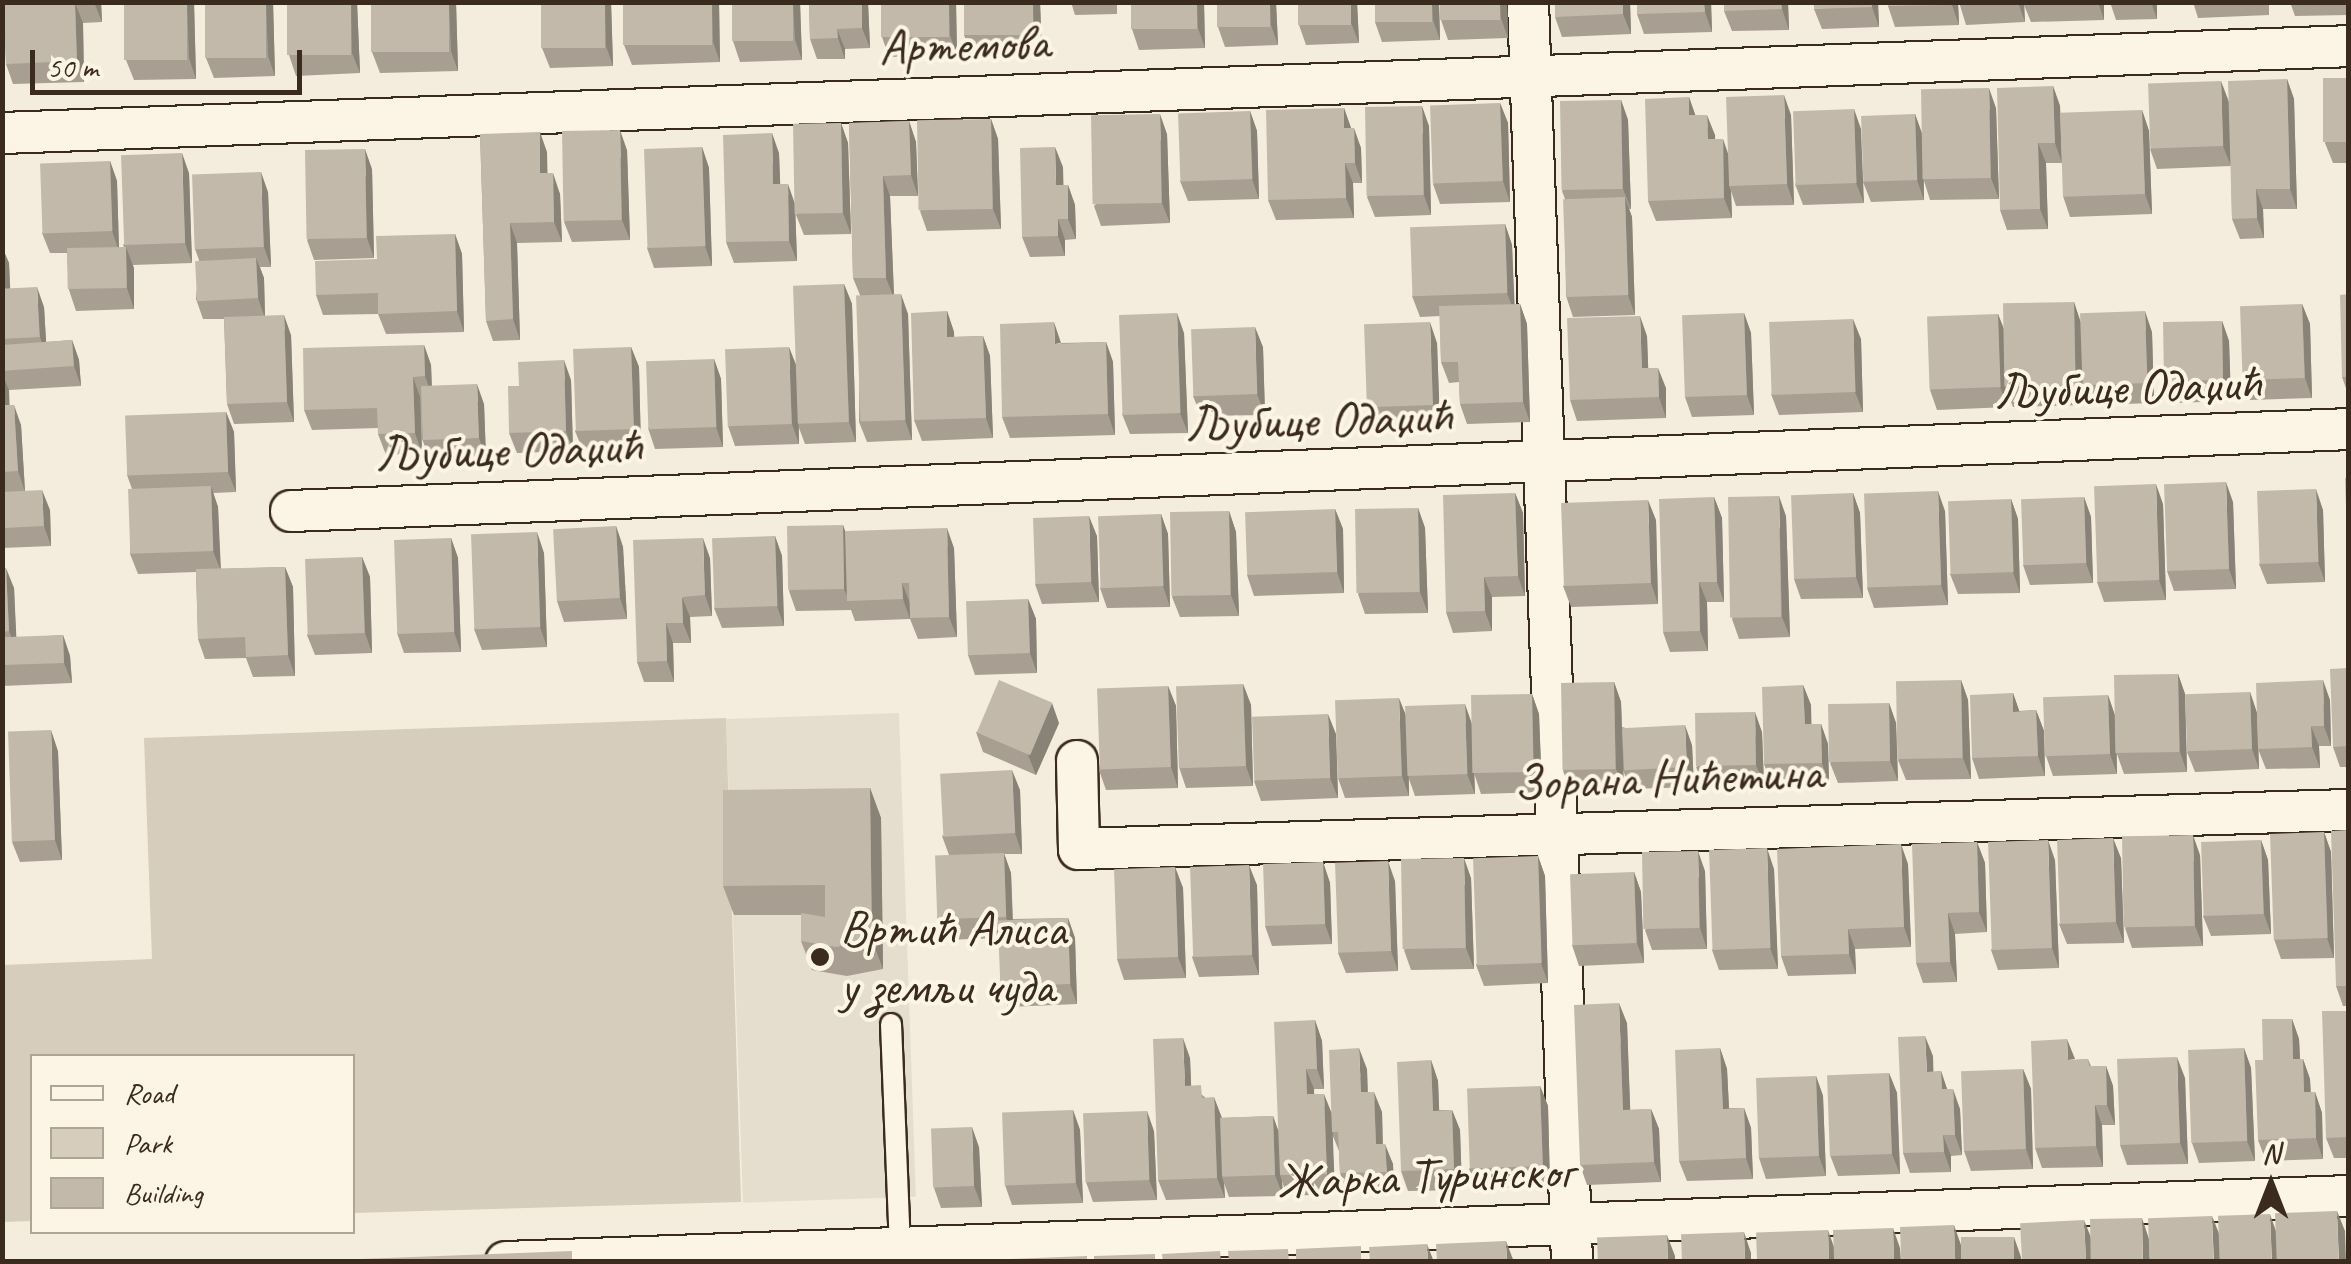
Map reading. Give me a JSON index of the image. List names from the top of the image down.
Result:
{
  "streets": {
    "street": [
      "Артемова",
      "Љубице Одаџић",
      "Зорана Нићетина",
      "Жарка Туринског"
    ]
  },
  "places": ["Вртић Алиса у земљи чуда"],
  "legend": ["Road", "Park", "Building"],
  "scale_bar": "50 m",
  "north": "top"
}
